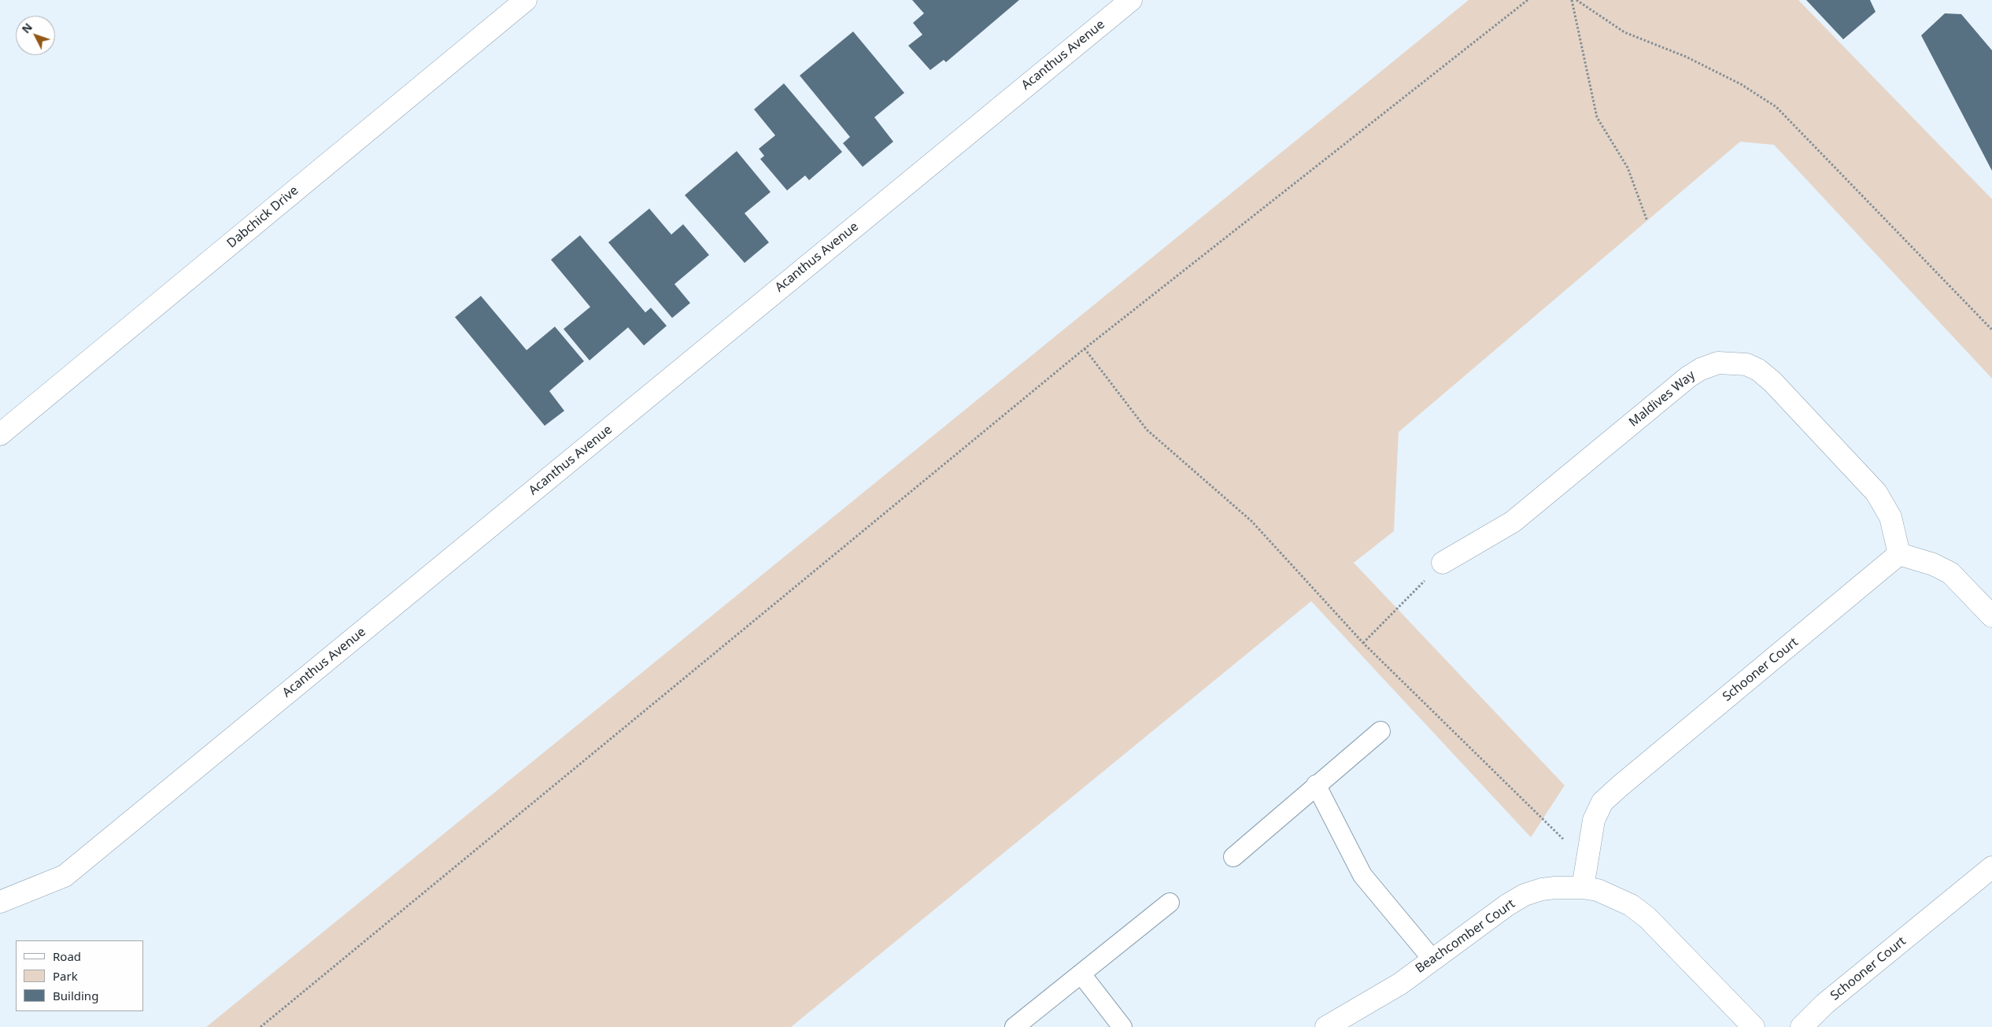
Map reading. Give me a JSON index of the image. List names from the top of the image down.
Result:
{
  "streets": {
    "street": [
      "Acanthus Avenue",
      "Dabchick Drive",
      "Maldives Way",
      "Schooner Court",
      "Beachcomber Court"
    ]
  },
  "crossings": [
    ["Maldives Way", "Schooner Court"],
    ["Schooner Court", "Beachcomber Court"]
  ],
  "legend": ["Road", "Park", "Building"],
  "north": "top left"
}
